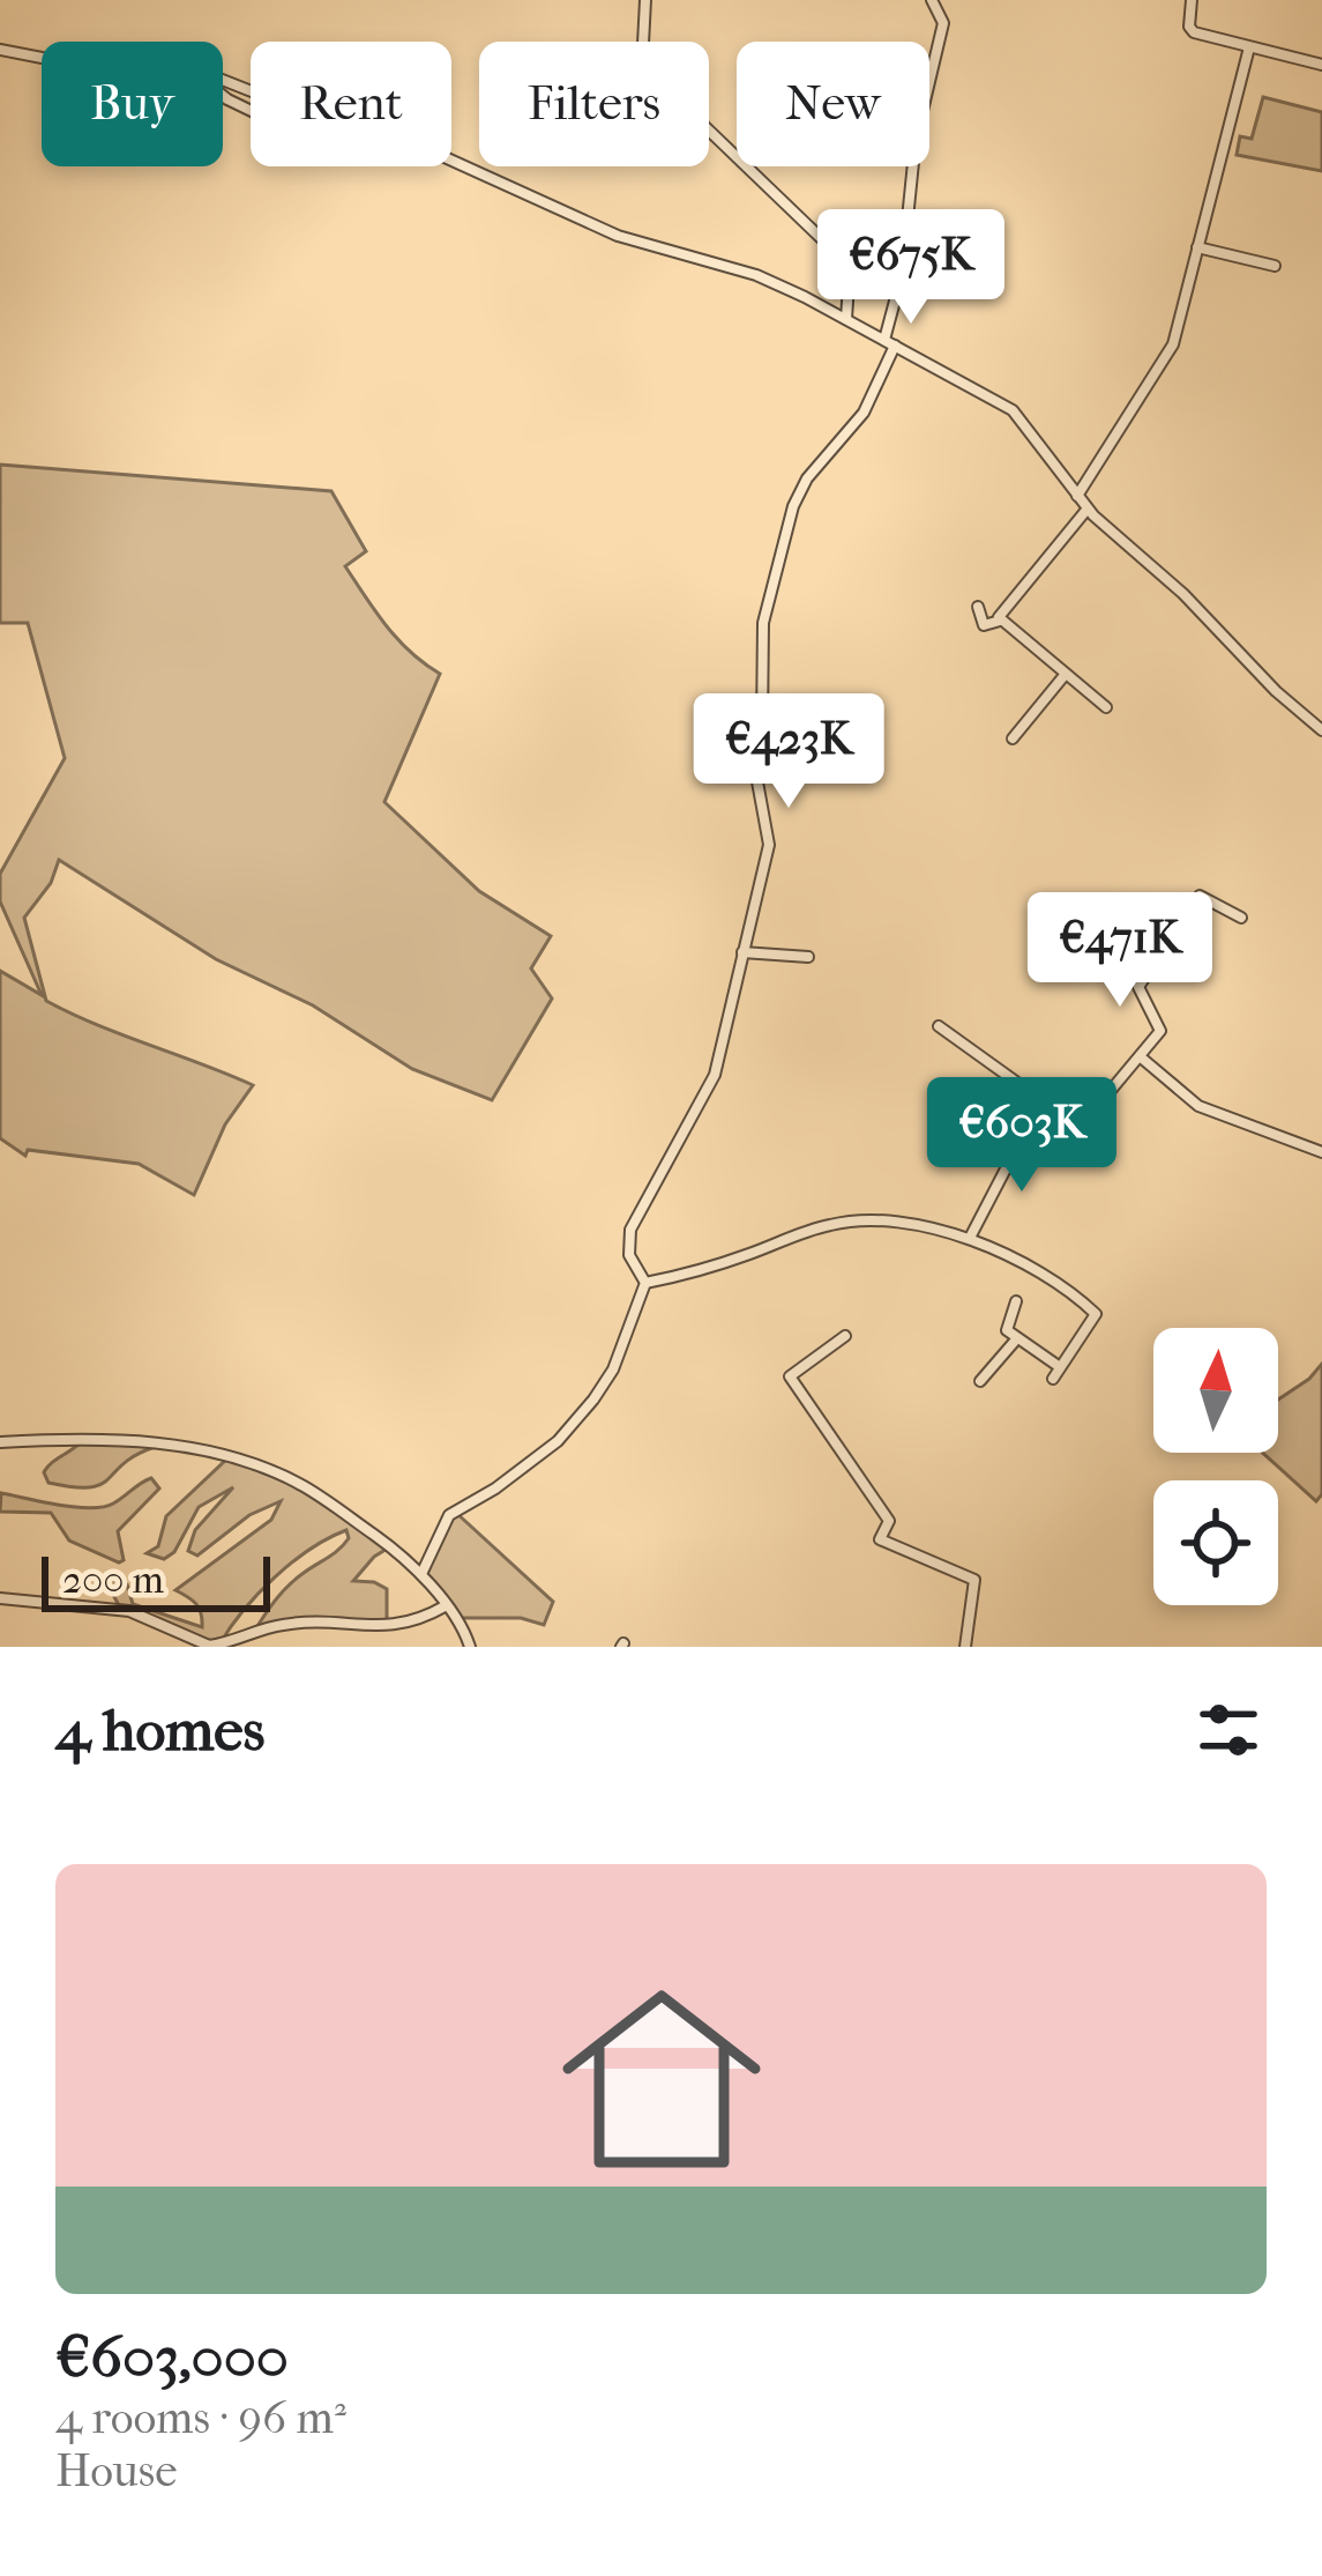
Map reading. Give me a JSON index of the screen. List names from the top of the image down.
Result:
{
  "scale_bar": "200 m",
  "north": "top",
  "page": {
    "chip": [
      "Buy",
      "Rent",
      "Filters",
      "New"
    ],
    "price": [
      "€675K",
      "€423K",
      "€471K",
      "€603K"
    ],
    "scale": "200 m",
    "heading": "4 homes",
    "list": [
      {
        "name": "€603,000",
        "note": "4 rooms · 96 m² · House"
      }
    ]
  }
}
